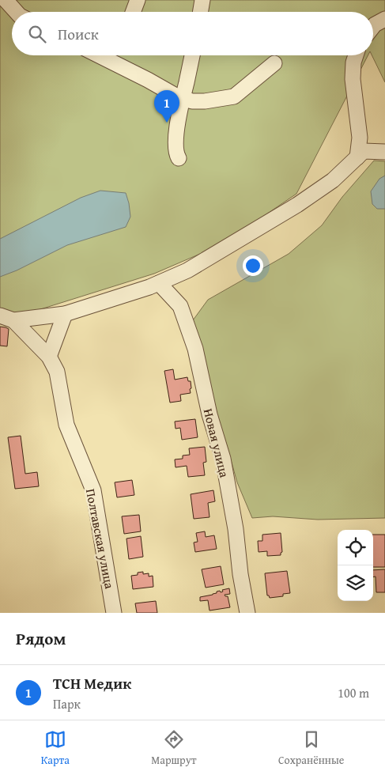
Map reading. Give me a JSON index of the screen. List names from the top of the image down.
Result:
{
  "streets": {
    "street": ["Новая улица", "Полтавская улица"]
  },
  "page": {
    "search": "Поиск",
    "pins": "1",
    "heading": "Рядом",
    "list": [
      {
        "mark": "1",
        "name": "ТСН Медик",
        "note": "Парк",
        "value": "100 m"
      }
    ],
    "nav": ["Карта", "Маршрут", "Сохранённые"]
  }
}
